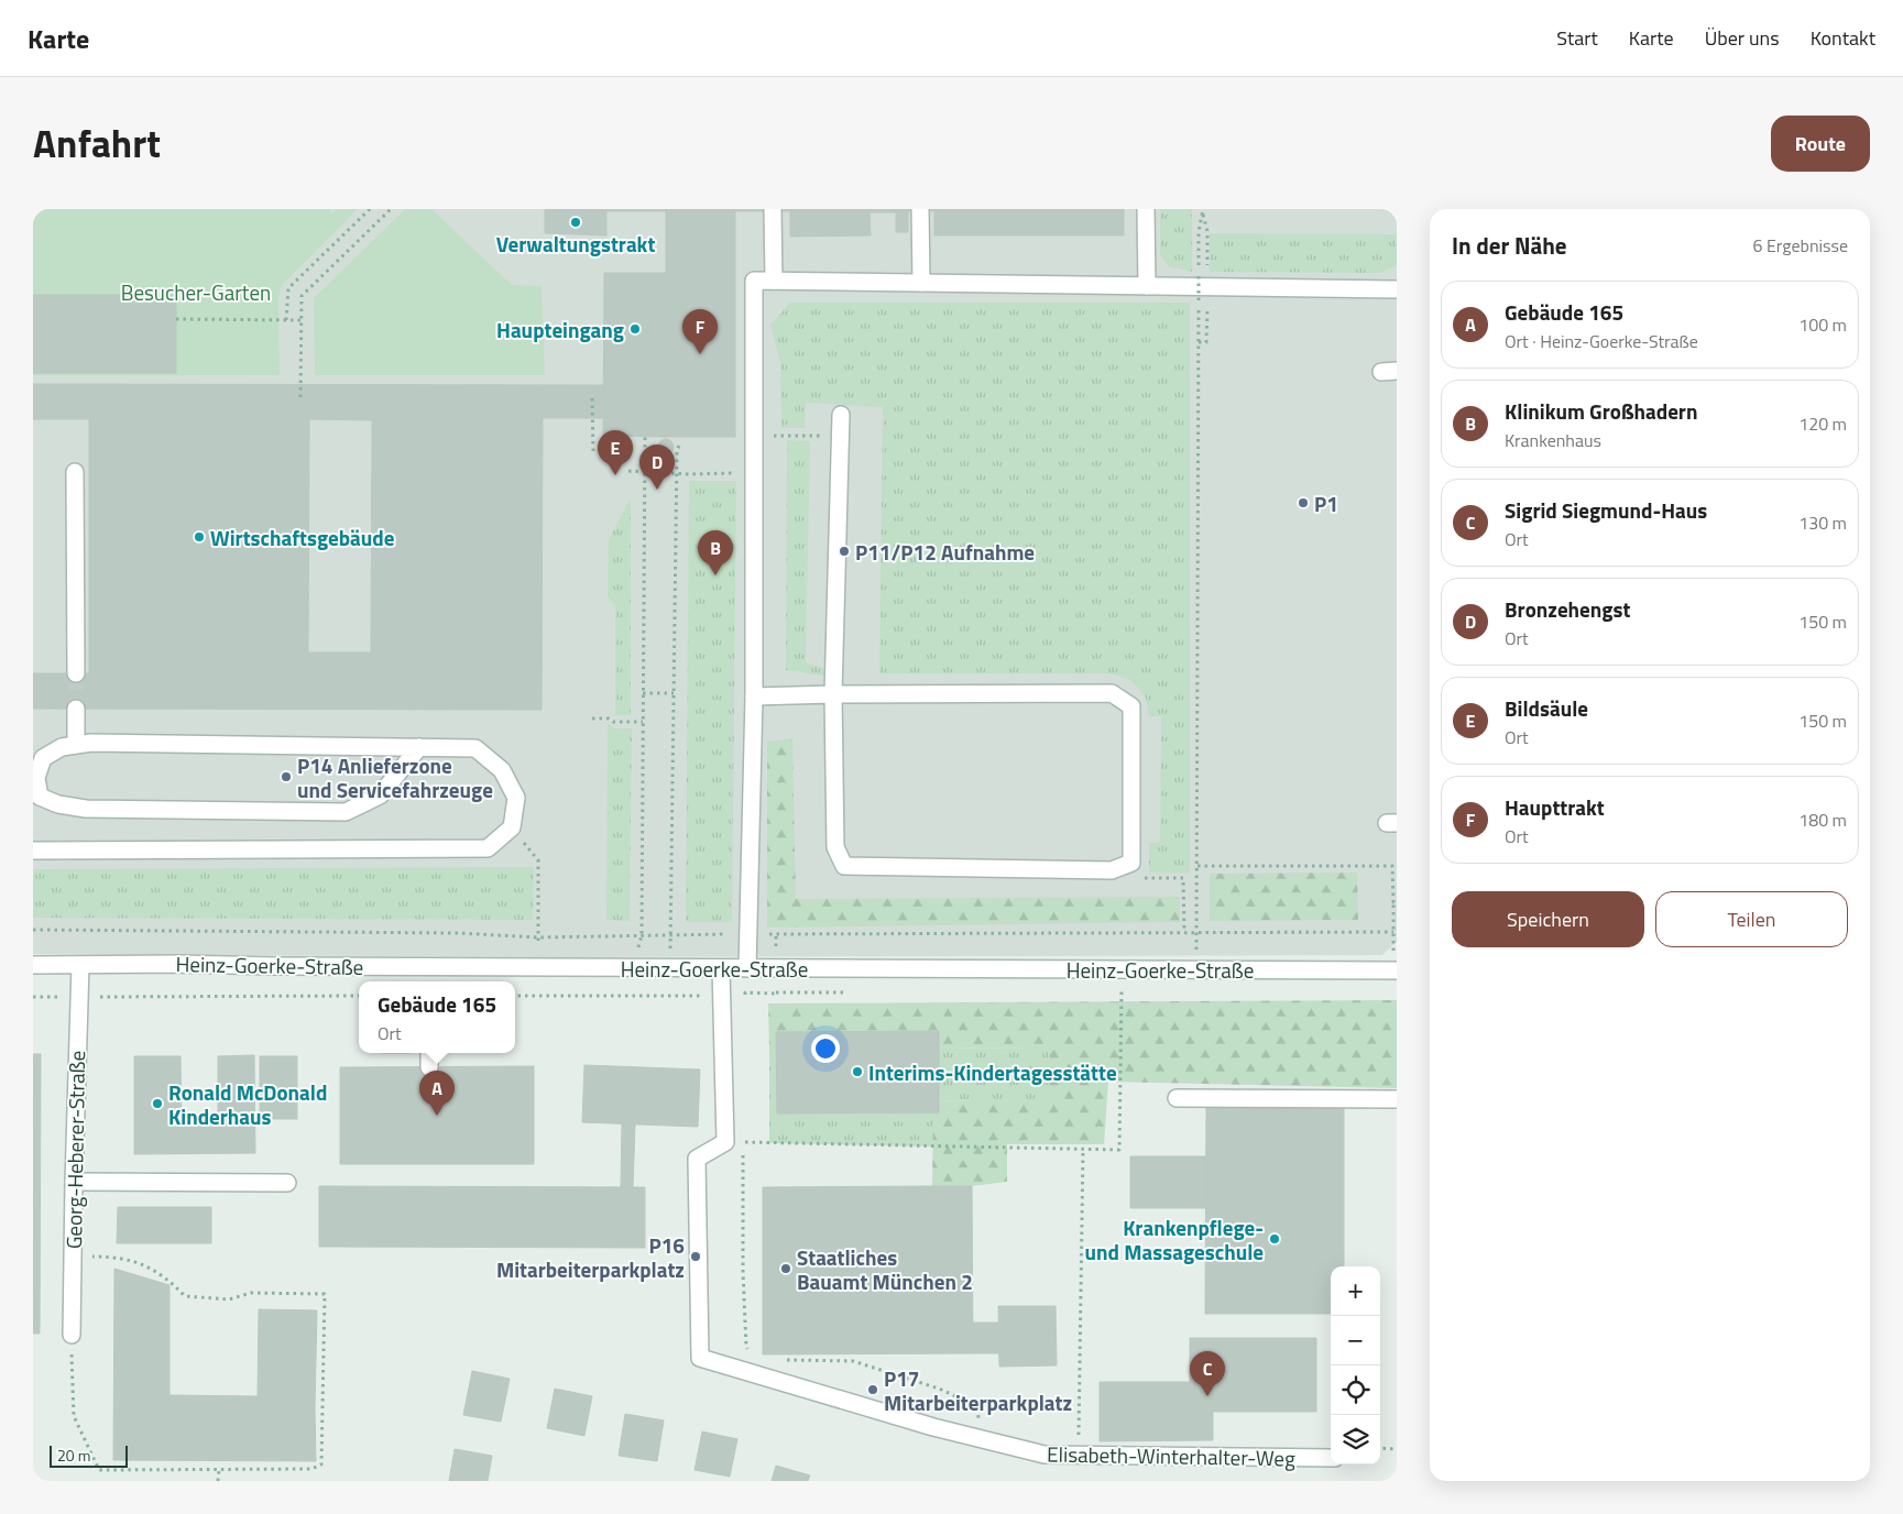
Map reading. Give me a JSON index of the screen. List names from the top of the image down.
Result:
{
  "streets": {
    "street": ["Heinz-Goerke-Straße", "Georg-Heberer-Straße", "Elisabeth-Winterhalter-Weg"]
  },
  "crossings": [
    ["Heinz-Goerke-Straße", "Georg-Heberer-Straße"]
  ],
  "parks": ["Besucher-Garten"],
  "places": [
    "Verwaltungstrakt",
    "Haupteingang",
    "P1",
    "Wirtschaftsgebäude",
    "P11/P12 Aufnahme",
    "P14 Anlieferzone und Servicefahrzeuge",
    "Interims-Kindertagesstätte",
    "Ronald McDonald Kinderhaus",
    "Krankenpflege- und Massageschule",
    "P16 Mitarbeiterparkplatz",
    "Staatliches Bauamt München 2",
    "P17 Mitarbeiterparkplatz"
  ],
  "scale_bar": "20 m",
  "page": {
    "header": "Karte",
    "nav": [
      "Start",
      "Karte",
      "Über uns",
      "Kontakt"
    ],
    "title": "Anfahrt",
    "buttons": [
      "Route",
      ["Speichern", "Teilen"]
    ],
    "heading": ["In der Nähe", "6 Ergebnisse"],
    "list": [
      {
        "mark": "A",
        "name": "Gebäude 165",
        "note": "Ort · Heinz-Goerke-Straße",
        "value": "100 m"
      },
      {
        "mark": "B",
        "name": "Klinikum Großhadern",
        "note": "Krankenhaus",
        "value": "120 m"
      },
      {
        "mark": "C",
        "name": "Sigrid Siegmund-Haus",
        "note": "Ort",
        "value": "130 m"
      },
      {
        "mark": "D",
        "name": "Bronzehengst",
        "note": "Ort",
        "value": "150 m"
      },
      {
        "mark": "E",
        "name": "Bildsäule",
        "note": "Ort",
        "value": "150 m"
      },
      {
        "mark": "F",
        "name": "Haupttrakt",
        "note": "Ort",
        "value": "180 m"
      }
    ],
    "pins": [
      "F",
      "E",
      "D",
      "B",
      "A",
      "C"
    ],
    "popup": ["Gebäude 165", "Ort"],
    "map_buttons": ["+", "−"],
    "scale": "20 m"
  }
}
